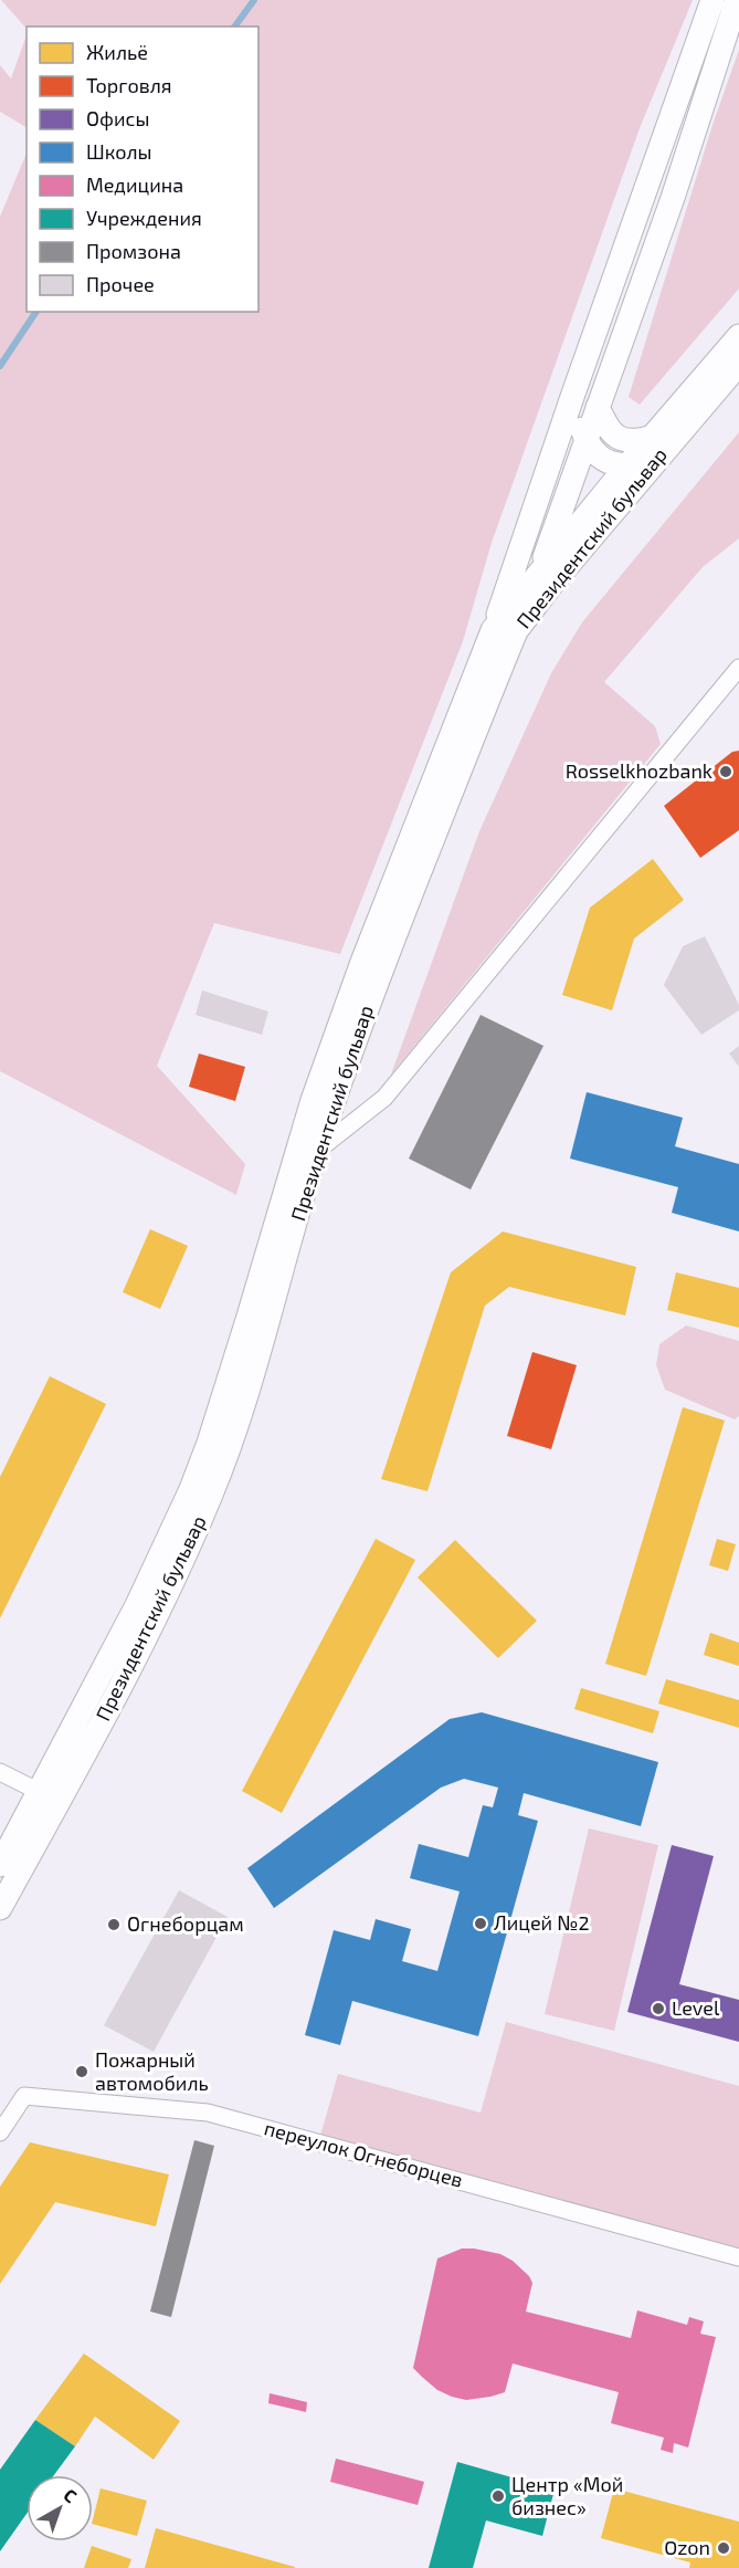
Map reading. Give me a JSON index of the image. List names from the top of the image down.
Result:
{
  "streets": {
    "main road": ["Президентский бульвар"],
    "street": ["переулок Огнеборцев"]
  },
  "places": [
    "Rosselkhozbank",
    "Лицей №2",
    "Огнеборцам",
    "Level",
    "Пожарный автомобиль",
    "Центр «Мой бизнес»",
    "Ozon"
  ],
  "legend": [
    "Жильё",
    "Торговля",
    "Офисы",
    "Школы",
    "Медицина",
    "Учреждения",
    "Промзона",
    "Прочее"
  ],
  "north": "top right"
}
